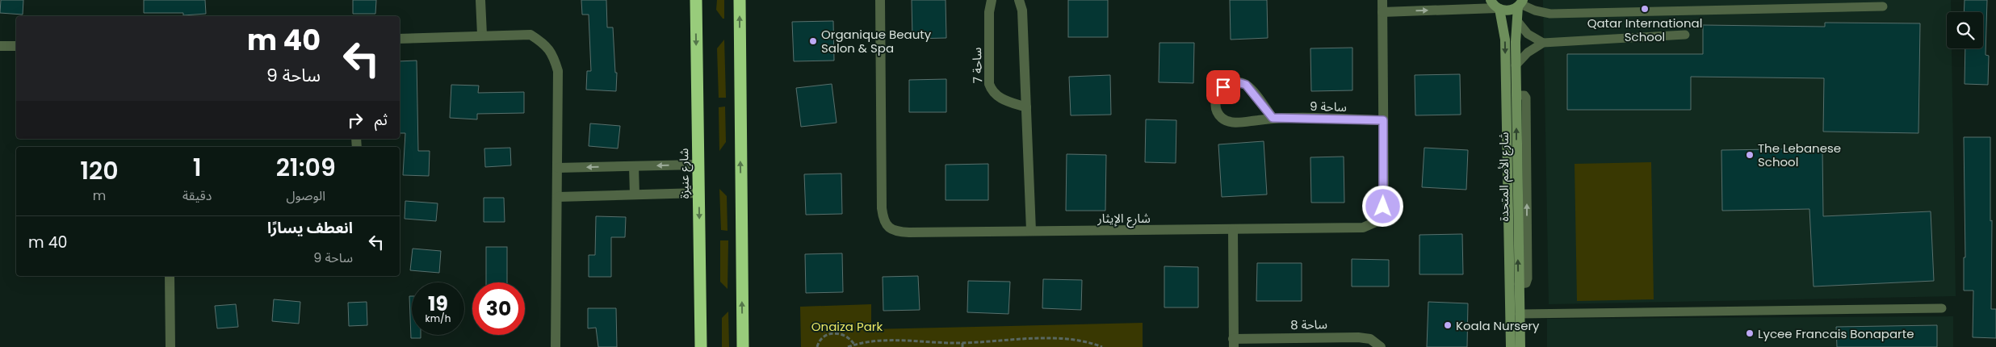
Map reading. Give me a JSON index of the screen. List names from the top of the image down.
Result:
{
  "streets": {
    "highway": ["شارع عنيزة"],
    "street": [
      "ساحة 7",
      "ساحة 9",
      "شارع الأمم المتحدة",
      "شارع الإيثار",
      "ساحة 8"
    ]
  },
  "crossings": [
    ["ساحة 9", "شارع الإيثار"],
    ["شارع الإيثار", "ساحة 8"]
  ],
  "parks": ["Onaiza Park"],
  "places": [
    "Qatar International School",
    "Organique Beauty Salon & Spa",
    "The Lebanese School",
    "Koala Nursery",
    "Lycee Francais Bonaparte"
  ],
  "page": {
    "turn": ["40 m", "ساحة 9"],
    "then": "ثم",
    "eta": [
      "21:09",
      "الوصول",
      "1",
      "دقيقة",
      "120",
      "m"
    ],
    "list": [
      {
        "name": "انعطف يسارًا",
        "note": "ساحة 9",
        "value": "40 m"
      }
    ],
    "speed": "19 km/h",
    "limit": "30"
  }
}
